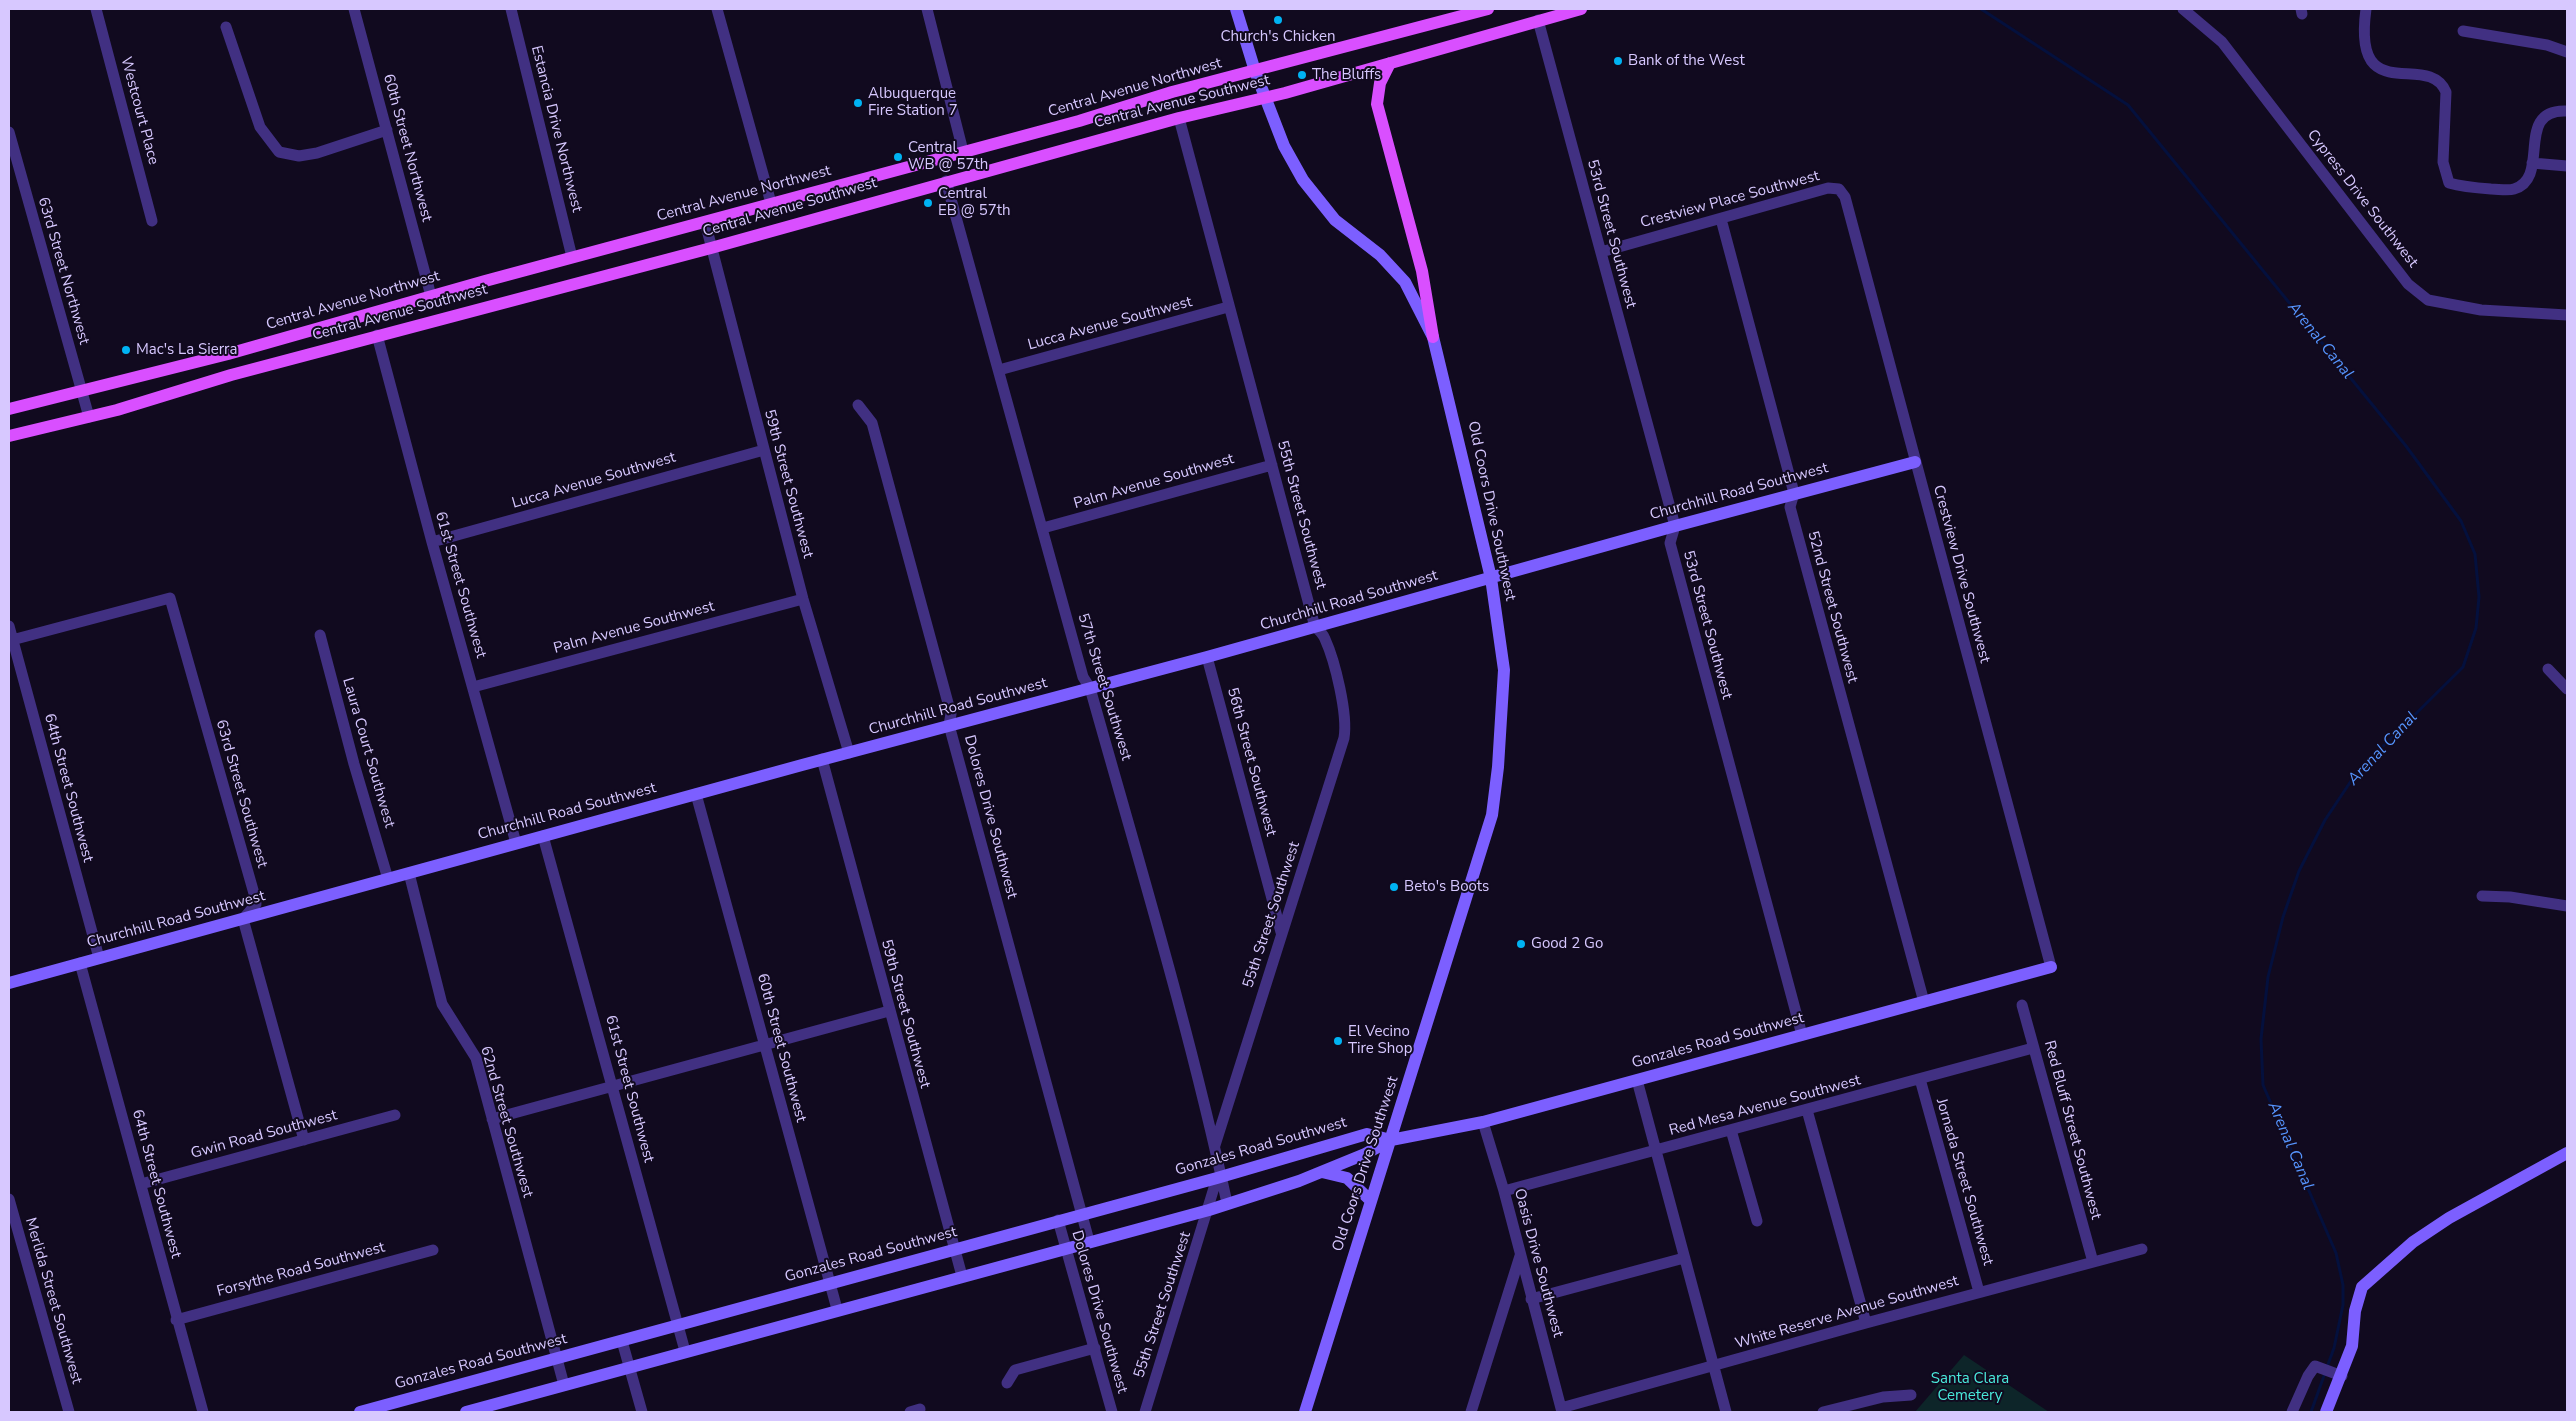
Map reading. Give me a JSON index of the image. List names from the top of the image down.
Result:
{
  "streets": {
    "main road": ["Central Avenue Northwest", "Central Avenue Southwest"],
    "street": [
      "Westcourt Place",
      "Estancia Drive Northwest",
      "60th Street Northwest",
      "Cypress Drive Southwest",
      "Crestview Place Southwest",
      "53rd Street Southwest",
      "63rd Street Northwest",
      "Lucca Avenue Southwest",
      "Palm Avenue Southwest",
      "59th Street Southwest",
      "Churchhill Road Southwest",
      "Old Coors Drive Southwest",
      "55th Street Southwest",
      "Crestview Drive Southwest",
      "61st Street Southwest",
      "52nd Street Southwest",
      "57th Street Southwest",
      "Laura Court Southwest",
      "56th Street Southwest",
      "64th Street Southwest",
      "63rd Street Southwest",
      "Dolores Drive Southwest",
      "Gonzales Road Southwest",
      "60th Street Southwest",
      "Red Mesa Avenue Southwest",
      "62nd Street Southwest",
      "Red Bluff Street Southwest",
      "Gwin Road Southwest",
      "Jornada Street Southwest",
      "Oasis Drive Southwest",
      "Forsythe Road Southwest",
      "Merlida Street Southwest",
      "White Reserve Avenue Southwest"
    ]
  },
  "crossings": [
    ["Central Avenue Northwest", "Estancia Drive Northwest"],
    ["Central Avenue Northwest", "60th Street Northwest"],
    ["Central Avenue Northwest", "63rd Street Northwest"],
    ["Central Avenue Northwest", "59th Street Southwest"],
    ["Central Avenue Northwest", "Old Coors Drive Southwest"],
    ["Central Avenue Southwest", "53rd Street Southwest"],
    ["Central Avenue Southwest", "63rd Street Northwest"],
    ["Central Avenue Southwest", "59th Street Southwest"],
    ["Central Avenue Southwest", "Old Coors Drive Southwest"],
    ["Central Avenue Southwest", "55th Street Southwest"],
    ["Central Avenue Southwest", "61st Street Southwest"],
    ["Central Avenue Southwest", "57th Street Southwest"],
    ["Crestview Place Southwest", "53rd Street Southwest"],
    ["Crestview Place Southwest", "Crestview Drive Southwest"],
    ["Crestview Place Southwest", "52nd Street Southwest"],
    ["53rd Street Southwest", "Churchhill Road Southwest"],
    ["53rd Street Southwest", "Gonzales Road Southwest"],
    ["Lucca Avenue Southwest", "59th Street Southwest"],
    ["Lucca Avenue Southwest", "55th Street Southwest"],
    ["Lucca Avenue Southwest", "61st Street Southwest"],
    ["Lucca Avenue Southwest", "57th Street Southwest"],
    ["Palm Avenue Southwest", "59th Street Southwest"],
    ["Palm Avenue Southwest", "55th Street Southwest"],
    ["Palm Avenue Southwest", "61st Street Southwest"],
    ["Palm Avenue Southwest", "57th Street Southwest"],
    ["59th Street Southwest", "Churchhill Road Southwest"],
    ["59th Street Southwest", "Gonzales Road Southwest"],
    ["Churchhill Road Southwest", "Old Coors Drive Southwest"],
    ["Churchhill Road Southwest", "55th Street Southwest"],
    ["Churchhill Road Southwest", "Crestview Drive Southwest"],
    ["Churchhill Road Southwest", "61st Street Southwest"],
    ["Churchhill Road Southwest", "52nd Street Southwest"],
    ["Churchhill Road Southwest", "57th Street Southwest"],
    ["Churchhill Road Southwest", "Laura Court Southwest"],
    ["Churchhill Road Southwest", "56th Street Southwest"],
    ["Churchhill Road Southwest", "64th Street Southwest"],
    ["Churchhill Road Southwest", "63rd Street Southwest"],
    ["Churchhill Road Southwest", "Dolores Drive Southwest"],
    ["Churchhill Road Southwest", "60th Street Southwest"],
    ["Churchhill Road Southwest", "62nd Street Southwest"],
    ["Old Coors Drive Southwest", "Gonzales Road Southwest"],
    ["55th Street Southwest", "57th Street Southwest"],
    ["55th Street Southwest", "56th Street Southwest"],
    ["55th Street Southwest", "Gonzales Road Southwest"],
    ["Crestview Drive Southwest", "Gonzales Road Southwest"],
    ["61st Street Southwest", "Gonzales Road Southwest"],
    ["52nd Street Southwest", "Gonzales Road Southwest"],
    ["57th Street Southwest", "Gonzales Road Southwest"],
    ["64th Street Southwest", "63rd Street Southwest"],
    ["64th Street Southwest", "Gwin Road Southwest"],
    ["64th Street Southwest", "Forsythe Road Southwest"],
    ["Dolores Drive Southwest", "Gonzales Road Southwest"],
    ["Gonzales Road Southwest", "60th Street Southwest"],
    ["Gonzales Road Southwest", "62nd Street Southwest"],
    ["Gonzales Road Southwest", "Oasis Drive Southwest"],
    ["Red Mesa Avenue Southwest", "Red Bluff Street Southwest"],
    ["Red Mesa Avenue Southwest", "Jornada Street Southwest"],
    ["Red Mesa Avenue Southwest", "Oasis Drive Southwest"],
    ["Red Bluff Street Southwest", "White Reserve Avenue Southwest"],
    ["Jornada Street Southwest", "White Reserve Avenue Southwest"],
    ["Oasis Drive Southwest", "White Reserve Avenue Southwest"]
  ],
  "water": ["Arenal Canal"],
  "parks": ["Santa Clara Cemetery"],
  "places": [
    "Church's Chicken",
    "Bank of the West",
    "The Bluffs",
    "Albuquerque Fire Station 7",
    "Central WB @ 57th",
    "Central EB @ 57th",
    "Mac's La Sierra",
    "Beto's Boots",
    "Good 2 Go",
    "El Vecino Tire Shop"
  ]
}
